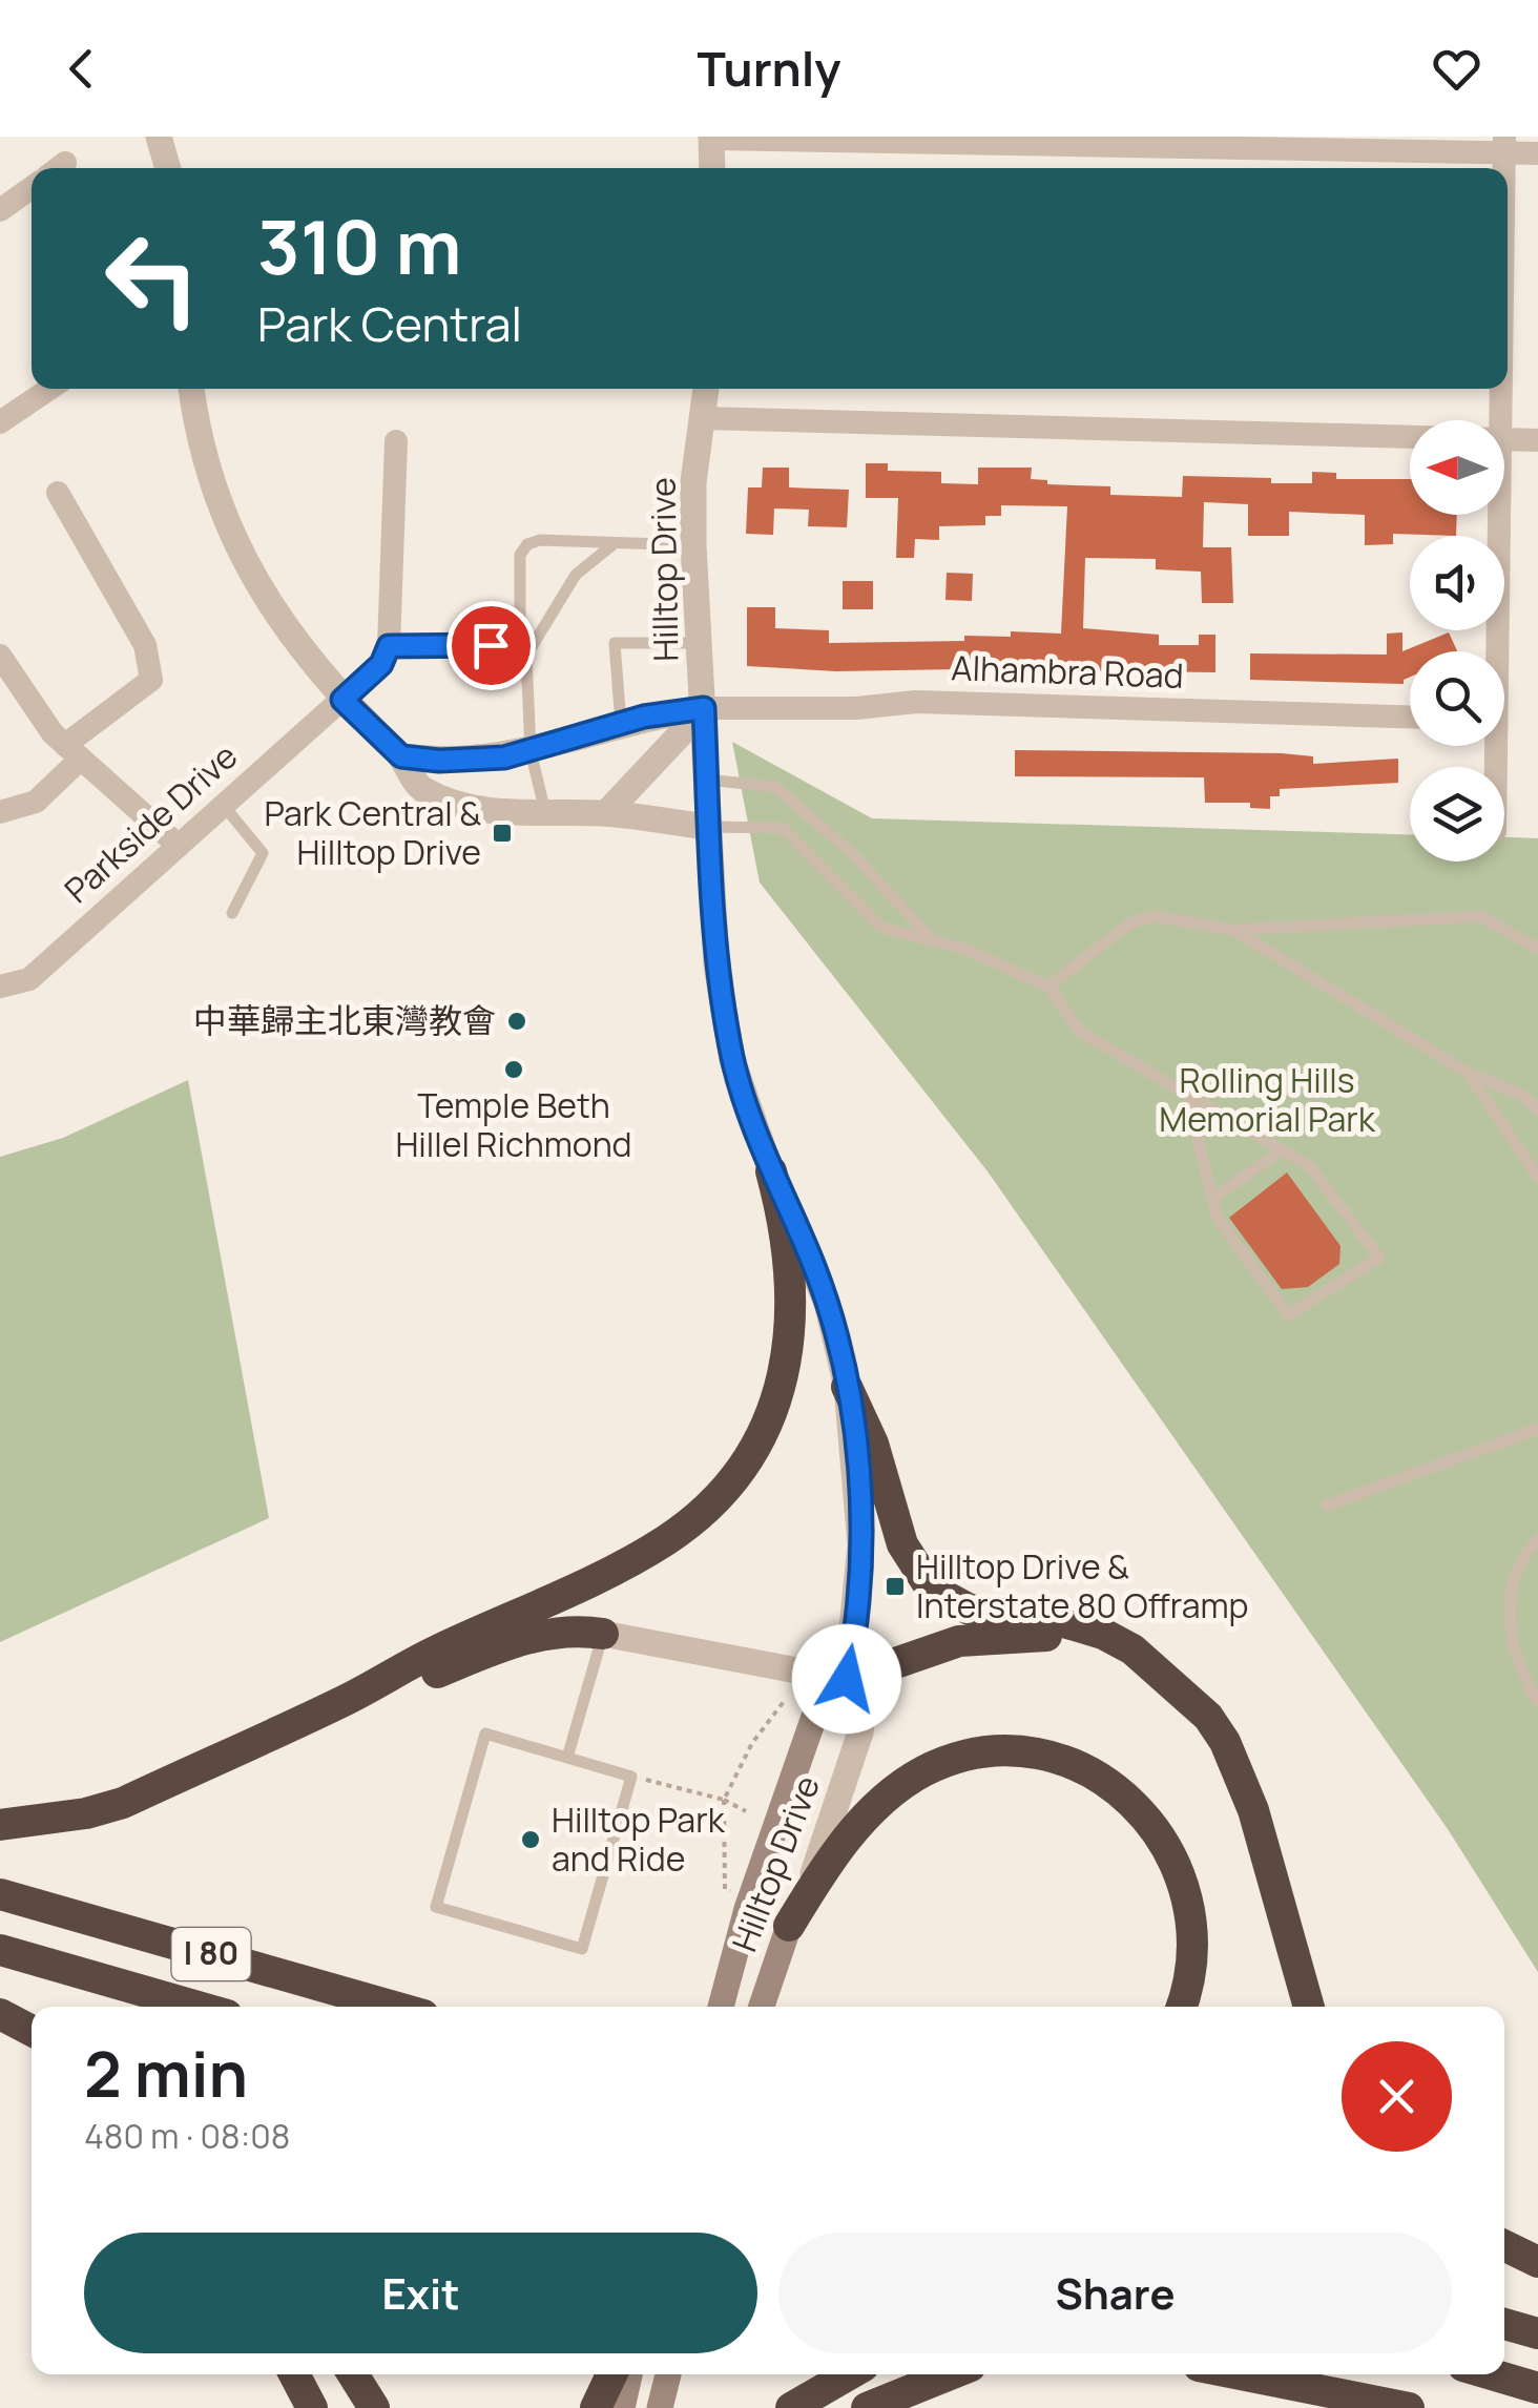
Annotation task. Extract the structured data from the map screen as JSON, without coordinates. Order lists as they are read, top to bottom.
{
  "streets": {
    "highway": ["I 80"],
    "main road": ["Hilltop Drive"],
    "street": ["Alhambra Road", "Parkside Drive"]
  },
  "crossings": [
    ["Hilltop Drive", "Alhambra Road"]
  ],
  "parks": ["Rolling Hills Memorial Park"],
  "places": {
    "transit": ["Park Central & Hilltop Drive", "Hilltop Drive & Interstate 80 Offramp"],
    "other": ["中華歸主北東灣教會", "Temple Beth Hillel Richmond", "Hilltop Park and Ride"]
  },
  "north": "left",
  "page": {
    "header": "Turnly",
    "turn": ["310 m", "Park Central"],
    "heading": ["2 min", "480 m · 08:08"],
    "buttons": ["Exit", "Share"]
  }
}
